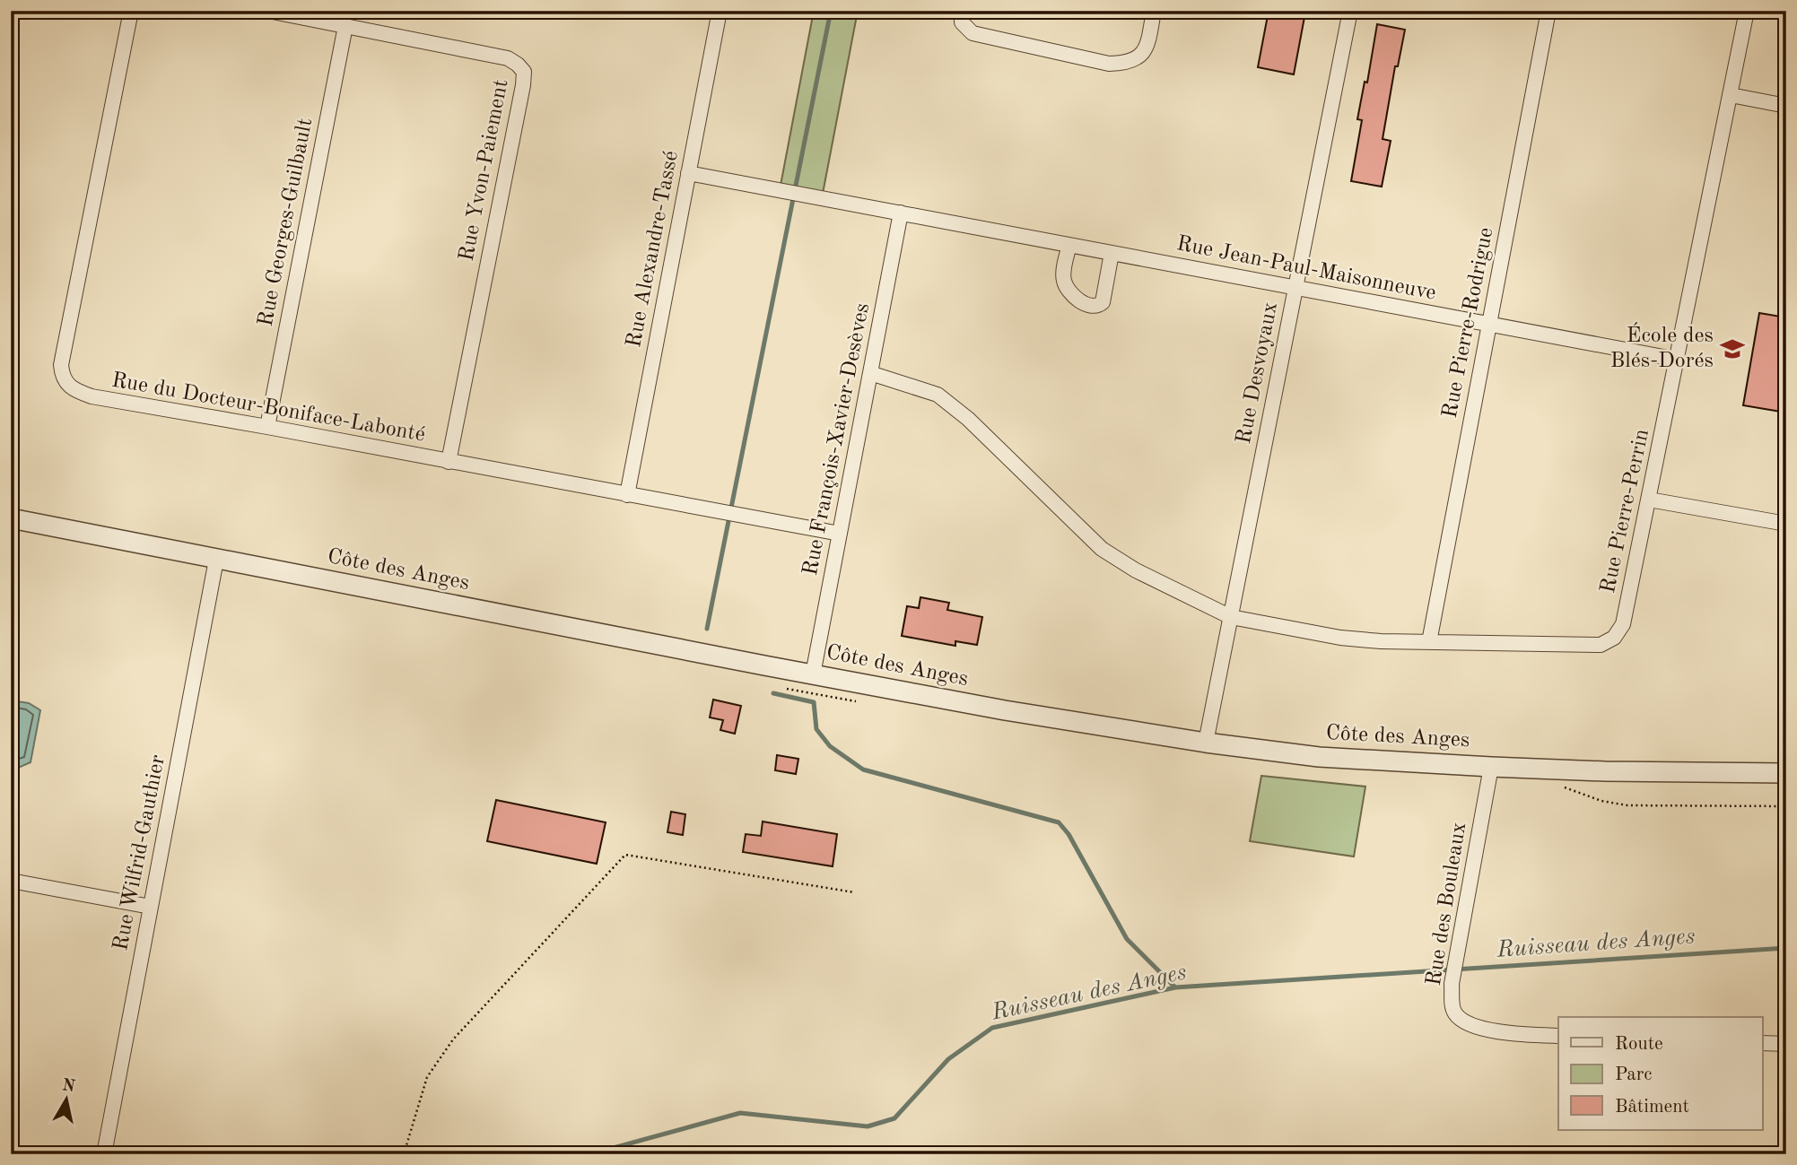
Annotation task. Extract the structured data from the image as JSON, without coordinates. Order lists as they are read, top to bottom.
{
  "streets": {
    "street": [
      "Rue Yvon-Paiement",
      "Rue Georges-Guilbault",
      "Rue Alexandre-Tassé",
      "Rue Jean-Paul-Maisonneuve",
      "Rue Pierre-Rodrigue",
      "Rue Desvoyaux",
      "Rue du Docteur-Boniface-Labonté",
      "Rue François-Xavier-Desèves",
      "Rue Pierre-Perrin",
      "Côte des Anges",
      "Rue Wilfrid-Gauthier",
      "Rue des Bouleaux"
    ]
  },
  "crossings": [
    ["Rue Yvon-Paiement", "Rue Georges-Guilbault"],
    ["Rue Yvon-Paiement", "Rue du Docteur-Boniface-Labonté"],
    ["Rue Georges-Guilbault", "Rue du Docteur-Boniface-Labonté"],
    ["Rue Alexandre-Tassé", "Rue Jean-Paul-Maisonneuve"],
    ["Rue Alexandre-Tassé", "Rue du Docteur-Boniface-Labonté"],
    ["Rue Jean-Paul-Maisonneuve", "Rue Pierre-Rodrigue"],
    ["Rue Jean-Paul-Maisonneuve", "Rue Desvoyaux"],
    ["Rue Jean-Paul-Maisonneuve", "Rue François-Xavier-Desèves"],
    ["Rue Jean-Paul-Maisonneuve", "Rue Pierre-Perrin"],
    ["Rue Pierre-Rodrigue", "Rue Pierre-Perrin"],
    ["Rue Desvoyaux", "Rue Pierre-Perrin"],
    ["Rue Desvoyaux", "Côte des Anges"],
    ["Rue du Docteur-Boniface-Labonté", "Rue François-Xavier-Desèves"],
    ["Rue François-Xavier-Desèves", "Rue Pierre-Perrin"],
    ["Rue François-Xavier-Desèves", "Côte des Anges"],
    ["Côte des Anges", "Rue Wilfrid-Gauthier"],
    ["Côte des Anges", "Rue des Bouleaux"]
  ],
  "water": ["Ruisseau des Anges"],
  "places": {
    "school or university": ["École des Blés-Dorés"]
  },
  "legend": ["Route", "Parc", "Bâtiment"],
  "north": "top"
}
